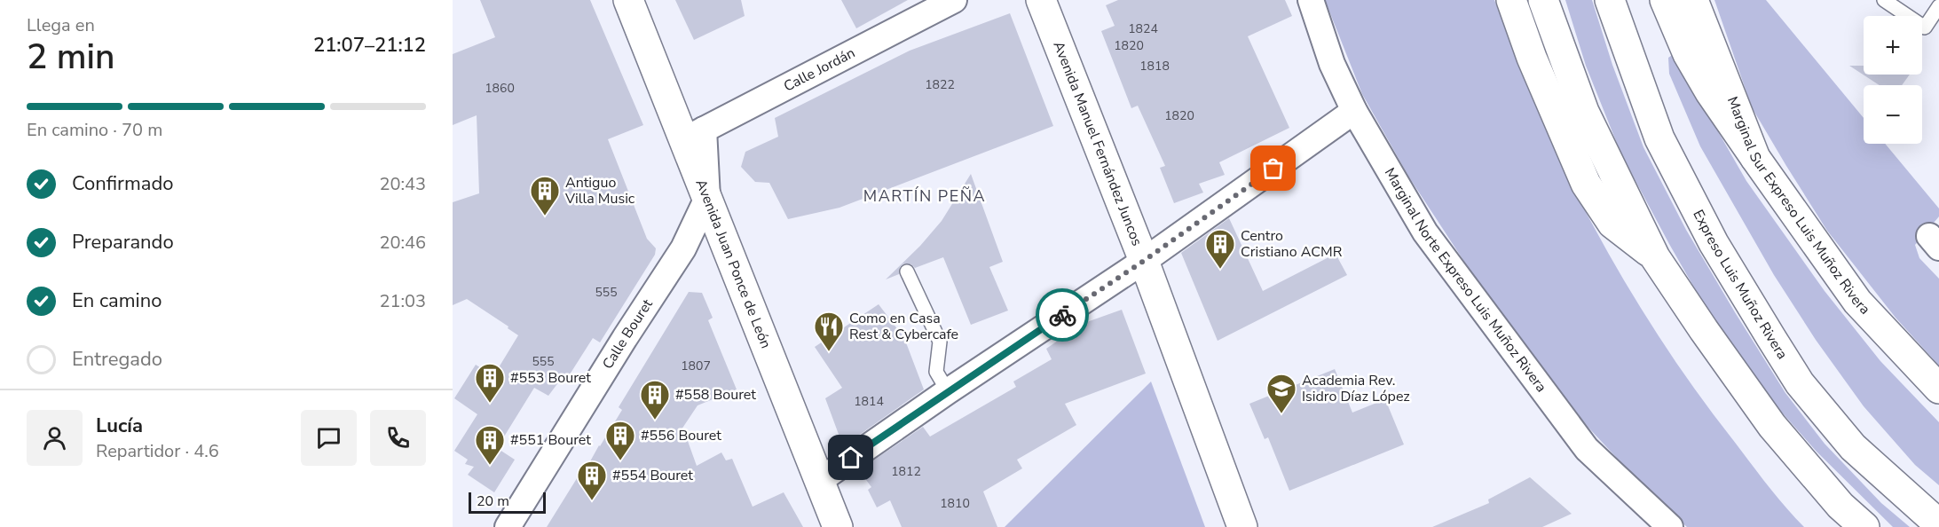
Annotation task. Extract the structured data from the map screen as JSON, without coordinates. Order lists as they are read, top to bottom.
{
  "streets": {
    "main road": [
      "Avenida Manuel Fernández Juncos",
      "Marginal Sur Expreso Luis Muñoz Rivera",
      "Avenida Juan Ponce de León",
      "Expreso Luis Muñoz Rivera"
    ],
    "street": ["Calle Jordán", "Marginal Norte Expreso Luis Muñoz Rivera", "Calle Bouret"]
  },
  "crossings": [
    ["Calle Jordán", "Avenida Juan Ponce de León"],
    ["Avenida Juan Ponce de León", "Calle Bouret"]
  ],
  "districts": ["MARTÍN PEÑA"],
  "places": {
    "building": [
      "Antiguo Villa Music",
      "Centro Cristiano ACMR",
      "#553 Bouret",
      "#558 Bouret",
      "#556 Bouret",
      "#551 Bouret",
      "#554 Bouret"
    ],
    "restaurant": ["Como en Casa Rest & Cybercafe"],
    "school or university": ["Academia Rev. Isidro Díaz López"]
  },
  "house_numbers": [
    "1824",
    "1820",
    "1818",
    "1822",
    "1860",
    "1820",
    "555",
    "555",
    "1807",
    "1814",
    "1812",
    "1810"
  ],
  "scale_bar": "20 m",
  "page": {
    "heading": ["2 min", "Llega en", "21:07–21:12"],
    "panel": ["Lucía", "Repartidor · 4.6"],
    "map_buttons": ["+", "−"],
    "bar": "En camino · 70 m",
    "list": [
      ["Confirmado", "20:43"],
      ["Preparando", "20:46"],
      ["En camino", "21:03"],
      "Entregado"
    ],
    "scale": "20 m"
  }
}
